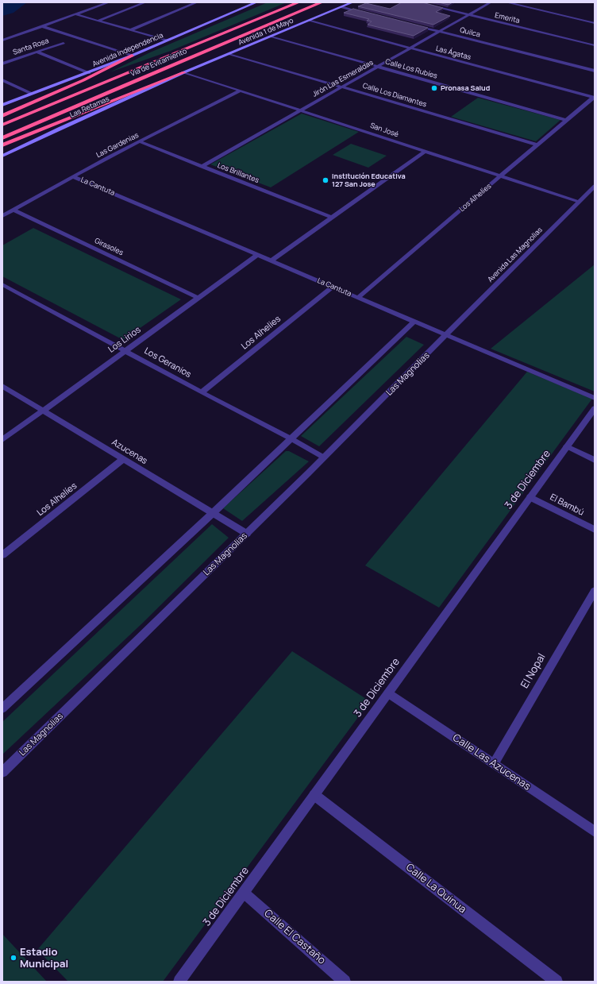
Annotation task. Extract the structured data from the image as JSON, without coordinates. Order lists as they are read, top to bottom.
{
  "streets": {
    "highway": ["Vía de Evitamiento"],
    "main road": ["Avenida 1 de Mayo", "Avenida Independencia", "Las Retamas"],
    "street": [
      "Emerita",
      "Quilca",
      "Santa Rosa",
      "Las Ágatas",
      "Calle Los Rubíes",
      "Jirón Las Esmeraldas",
      "Calle Los Diamantes",
      "San José",
      "Las Gardenias",
      "Los Brillantes",
      "La Cantuta",
      "Los Alhelíes",
      "Girasoles",
      "Avenida Las Magnolias",
      "Los Alhelies",
      "Los Lirios",
      "Los Geranios",
      "Las Magnolias",
      "Azucenas",
      "3 de Diciembre",
      "El Bambú",
      "El Nopal",
      "Calle Las Azucenas",
      "Calle La Quinua",
      "Calle El Castaño"
    ]
  },
  "crossings": [
    ["Emerita", "Jirón Las Esmeraldas"],
    ["Avenida 1 de Mayo", "Las Ágatas"],
    ["Avenida 1 de Mayo", "Calle Los Rubíes"],
    ["Avenida 1 de Mayo", "Calle Los Diamantes"],
    ["Avenida 1 de Mayo", "Las Retamas"],
    ["Avenida 1 de Mayo", "San José"],
    ["Quilca", "Jirón Las Esmeraldas"],
    ["Las Ágatas", "Jirón Las Esmeraldas"],
    ["Las Ágatas", "Los Alhelíes"],
    ["Calle Los Rubíes", "Jirón Las Esmeraldas"],
    ["Calle Los Rubíes", "Los Alhelíes"],
    ["Jirón Las Esmeraldas", "Calle Los Diamantes"],
    ["Jirón Las Esmeraldas", "San José"],
    ["Jirón Las Esmeraldas", "Los Brillantes"],
    ["Calle Los Diamantes", "Los Alhelíes"],
    ["Las Retamas", "San José"],
    ["San José", "Las Gardenias"],
    ["San José", "Los Alhelíes"],
    ["San José", "Avenida Las Magnolias"],
    ["Las Gardenias", "Los Brillantes"],
    ["Las Gardenias", "La Cantuta"],
    ["Las Gardenias", "Girasoles"],
    ["La Cantuta", "Los Alhelíes"],
    ["La Cantuta", "Avenida Las Magnolias"],
    ["La Cantuta", "Los Alhelies"],
    ["La Cantuta", "Los Lirios"],
    ["La Cantuta", "Las Magnolias"],
    ["Los Alhelíes", "Azucenas"],
    ["Girasoles", "Los Lirios"],
    ["Avenida Las Magnolias", "Las Magnolias"],
    ["Los Alhelies", "Los Geranios"],
    ["Los Lirios", "Los Geranios"],
    ["Los Lirios", "Azucenas"],
    ["Los Geranios", "Las Magnolias"],
    ["Las Magnolias", "Azucenas"],
    ["3 de Diciembre", "El Bambú"],
    ["3 de Diciembre", "Calle Las Azucenas"],
    ["3 de Diciembre", "Calle La Quinua"],
    ["3 de Diciembre", "Calle El Castaño"],
    ["El Nopal", "Calle Las Azucenas"]
  ],
  "places": ["Pronasa Salud", "Institución Educativa 127 San Jose", "Estadio Municipal"]
}
